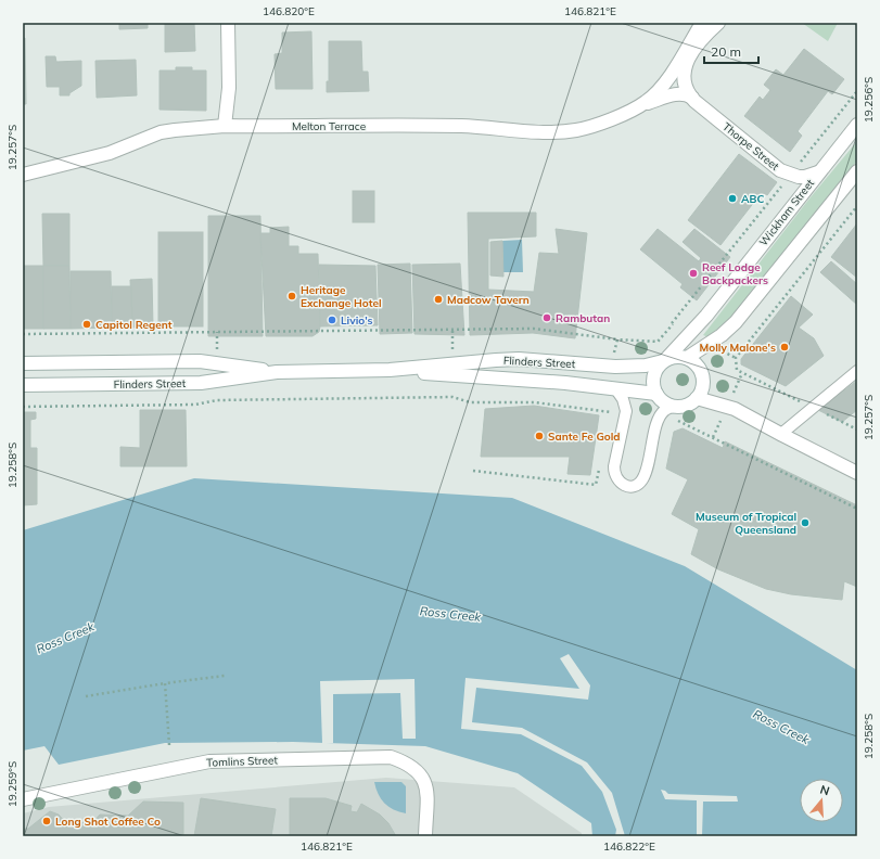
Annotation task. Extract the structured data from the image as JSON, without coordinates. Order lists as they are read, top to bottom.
{
  "streets": {
    "street": [
      "Melton Terrace",
      "Thorpe Street",
      "Wickham Street",
      "Flinders Street",
      "Tomlins Street"
    ]
  },
  "crossings": [
    ["Melton Terrace", "Thorpe Street"],
    ["Thorpe Street", "Wickham Street"],
    ["Wickham Street", "Flinders Street"]
  ],
  "water": ["Ross Creek"],
  "places": [
    "ABC",
    "Reef Lodge Backpackers",
    "Heritage Exchange Hotel",
    "Madcow Tavern",
    "Rambutan",
    "Livio's",
    "Capitol Regent",
    "Molly Malone's",
    "Sante Fe Gold",
    "Museum of Tropical Queensland",
    "Long Shot Coffee Co"
  ],
  "scale_bar": "20 m",
  "north": "top",
  "coordinates": [
    "146.820°E",
    "146.821°E",
    "19.256°S",
    "19.257°S",
    "19.258°S",
    "19.259°S",
    "146.822°E"
  ]
}
